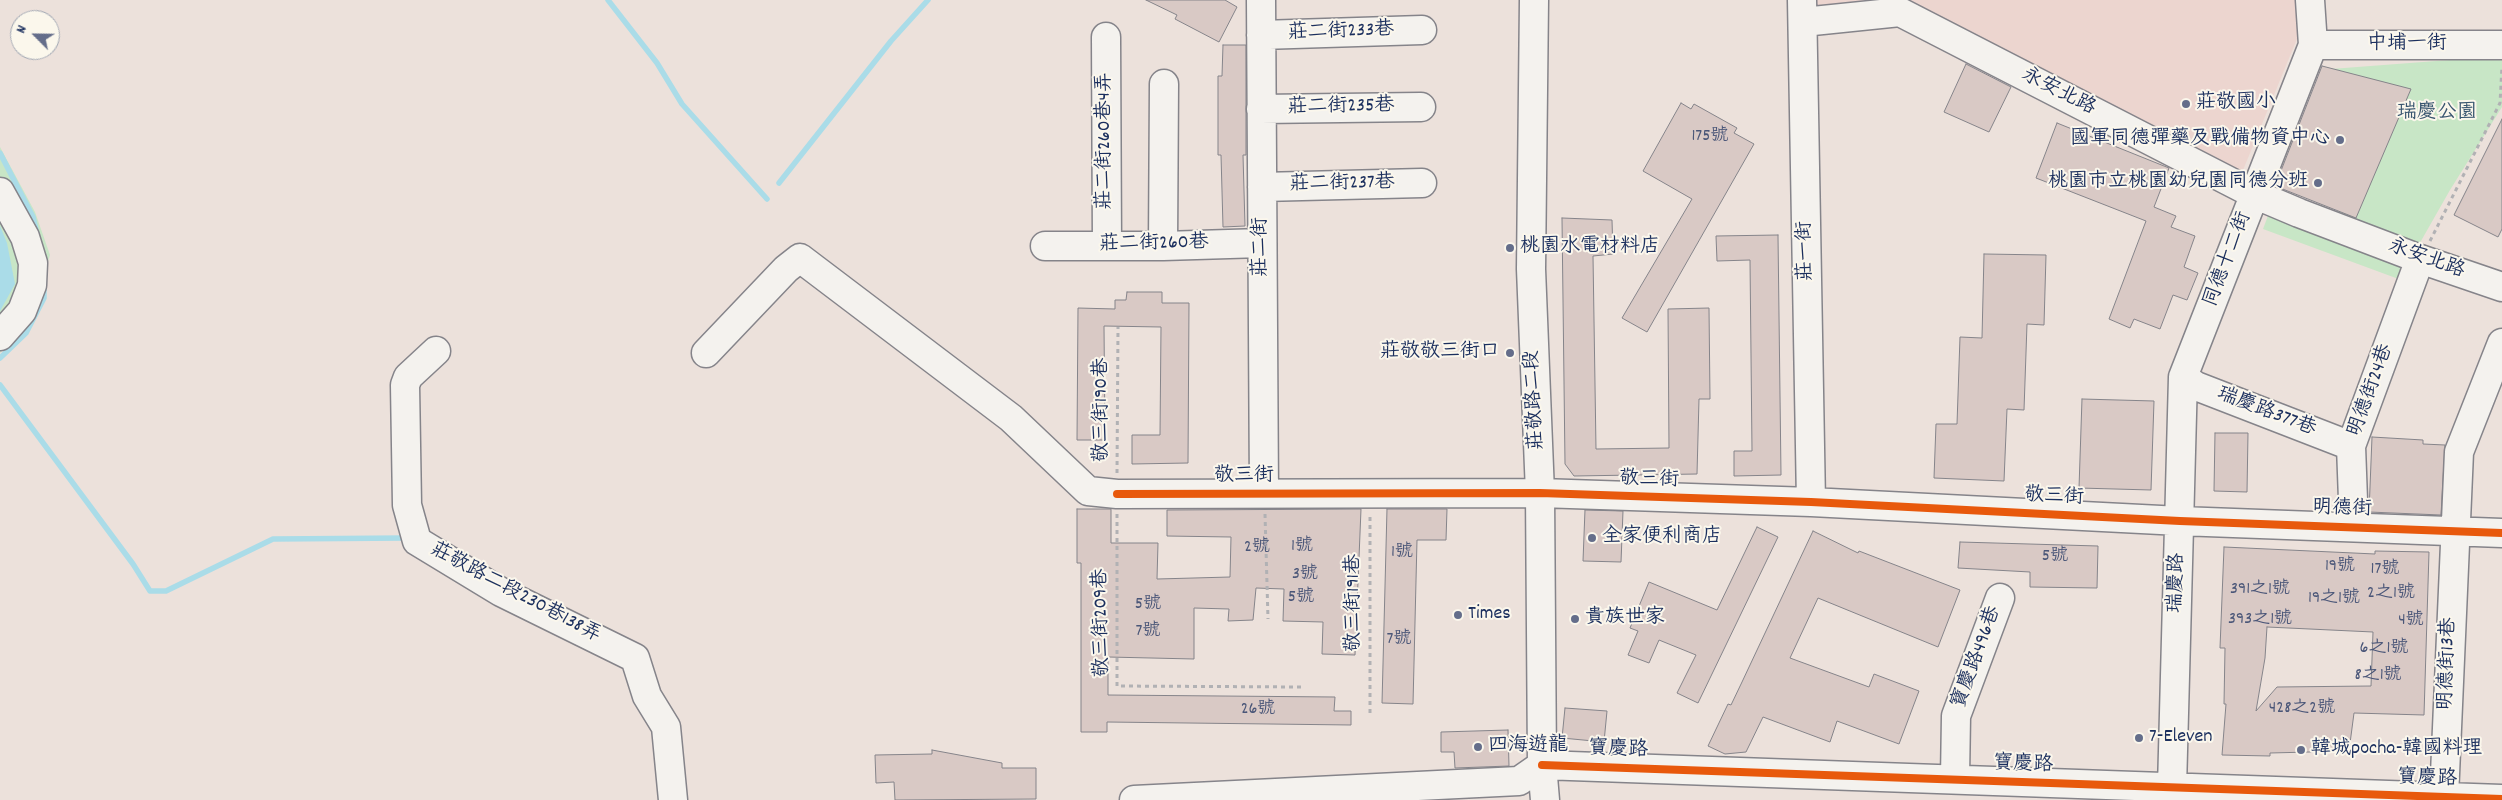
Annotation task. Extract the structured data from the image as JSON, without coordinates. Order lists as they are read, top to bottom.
{
  "streets": {
    "street": [
      "莊二街233巷",
      "中埔一街",
      "永安北路",
      "莊二街235巷",
      "莊二街260巷4弄",
      "莊二街237巷",
      "莊二街260巷",
      "莊二街",
      "莊一街",
      "同德十二街",
      "明德街24巷",
      "莊敬路二段",
      "瑞慶路377巷",
      "敬三街",
      "明德街",
      "瑞慶路",
      "莊敬路二段230巷138弄",
      "寶慶路496巷",
      "明德街13巷",
      "寶慶路"
    ],
    "path": ["敬三街190巷", "敬三街191巷", "敬三街209巷"]
  },
  "crossings": [
    ["莊二街233巷", "莊二街"],
    ["中埔一街", "同德十二街"],
    ["永安北路", "莊一街"],
    ["永安北路", "同德十二街"],
    ["永安北路", "明德街24巷"],
    ["莊二街235巷", "莊二街"],
    ["莊二街260巷4弄", "莊二街260巷"],
    ["莊二街237巷", "莊二街"],
    ["莊二街260巷", "莊二街"],
    ["莊二街", "敬三街"],
    ["莊一街", "敬三街"],
    ["同德十二街", "瑞慶路377巷"],
    ["同德十二街", "瑞慶路"],
    ["明德街24巷", "瑞慶路377巷"],
    ["明德街24巷", "明德街"],
    ["莊敬路二段", "敬三街"],
    ["莊敬路二段", "寶慶路"],
    ["敬三街190巷", "敬三街"],
    ["敬三街190巷", "敬三街209巷"],
    ["瑞慶路377巷", "瑞慶路"],
    ["敬三街", "明德街"],
    ["敬三街", "瑞慶路"],
    ["敬三街", "敬三街191巷"],
    ["敬三街", "敬三街209巷"],
    ["明德街", "瑞慶路"],
    ["明德街", "明德街13巷"],
    ["瑞慶路", "寶慶路"],
    ["寶慶路496巷", "寶慶路"],
    ["明德街13巷", "寶慶路"]
  ],
  "parks": ["瑞慶公園"],
  "places": [
    "莊敬國小",
    "國軍同德彈藥及戰備物資中心",
    "桃園市立桃園幼兒園同德分班",
    "桃園水電材料店",
    "莊敬敬三街口",
    "全家便利商店",
    "Times",
    "貴族世家",
    "7-Eleven",
    "四海遊龍",
    "韓城pocha-韓國料理"
  ],
  "house_numbers": [
    "175號",
    "1號",
    "2號",
    "1號",
    "5號",
    "19號",
    "17號",
    "3號",
    "391之1號",
    "2之1號",
    "5號",
    "19之1號",
    "5號",
    "393之1號",
    "4號",
    "7號",
    "7號",
    "6之1號",
    "8之1號",
    "428之2號",
    "26號"
  ],
  "north": "top left"
}
